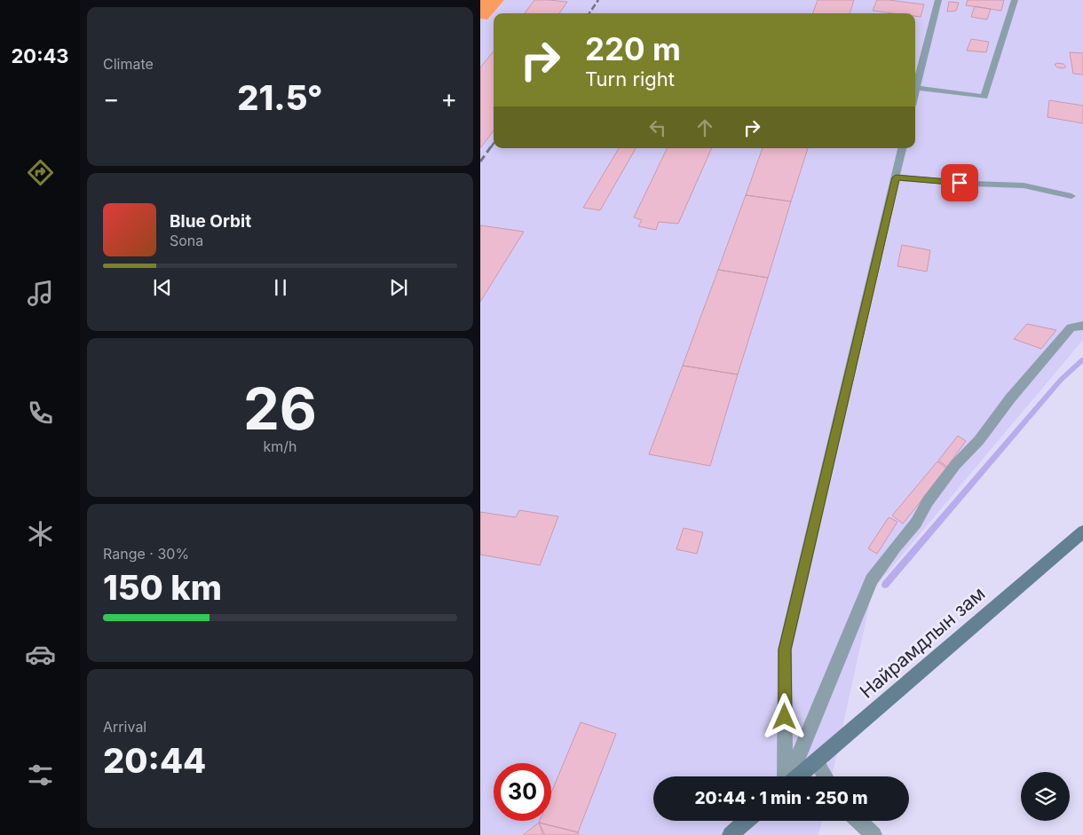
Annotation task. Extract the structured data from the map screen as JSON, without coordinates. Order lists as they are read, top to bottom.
{
  "streets": {
    "main road": ["Найрамдлын зам"]
  },
  "page": {
    "tabs": "20:43",
    "tile": [
      "Climate",
      ["26", "km/h"],
      ["Range · 30%", "150 km"],
      ["Arrival", "20:44"]
    ],
    "turn": ["220 m", "Turn right"],
    "heat": ["−", "21.5°", "+"],
    "song": ["Blue Orbit", "Sona"],
    "limit": "30",
    "trip": "20:44 · 1 min · 250 m"
  }
}
